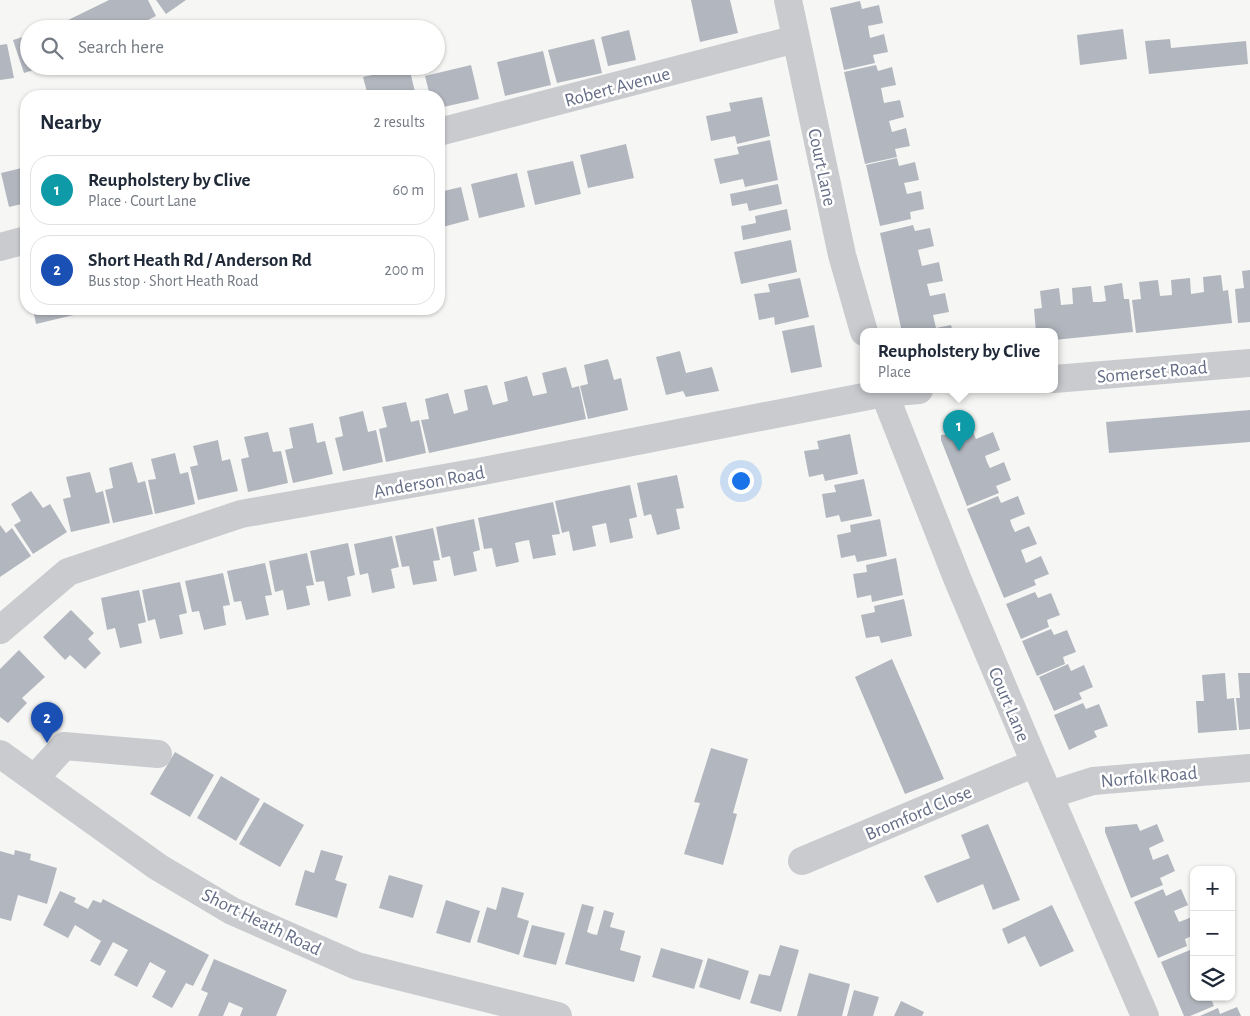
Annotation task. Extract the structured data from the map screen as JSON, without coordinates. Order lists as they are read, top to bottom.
{
  "streets": {
    "street": [
      "Robert Avenue",
      "Court Lane",
      "Somerset Road",
      "Anderson Road",
      "Norfolk Road",
      "Bromford Close",
      "Short Heath Road"
    ]
  },
  "crossings": [
    ["Robert Avenue", "Court Lane"],
    ["Court Lane", "Norfolk Road"],
    ["Court Lane", "Bromford Close"]
  ],
  "page": {
    "search": "Search here",
    "heading": ["Nearby", "2 results"],
    "list": [
      {
        "mark": "1",
        "name": "Reupholstery by Clive",
        "note": "Place · Court Lane",
        "value": "60 m"
      },
      {
        "mark": "2",
        "name": "Short Heath Rd / Anderson Rd",
        "note": "Bus stop · Short Heath Road",
        "value": "200 m"
      }
    ],
    "popup": ["Reupholstery by Clive", "Place"],
    "pins": ["1", "2"],
    "map_buttons": ["+", "−"]
  }
}
